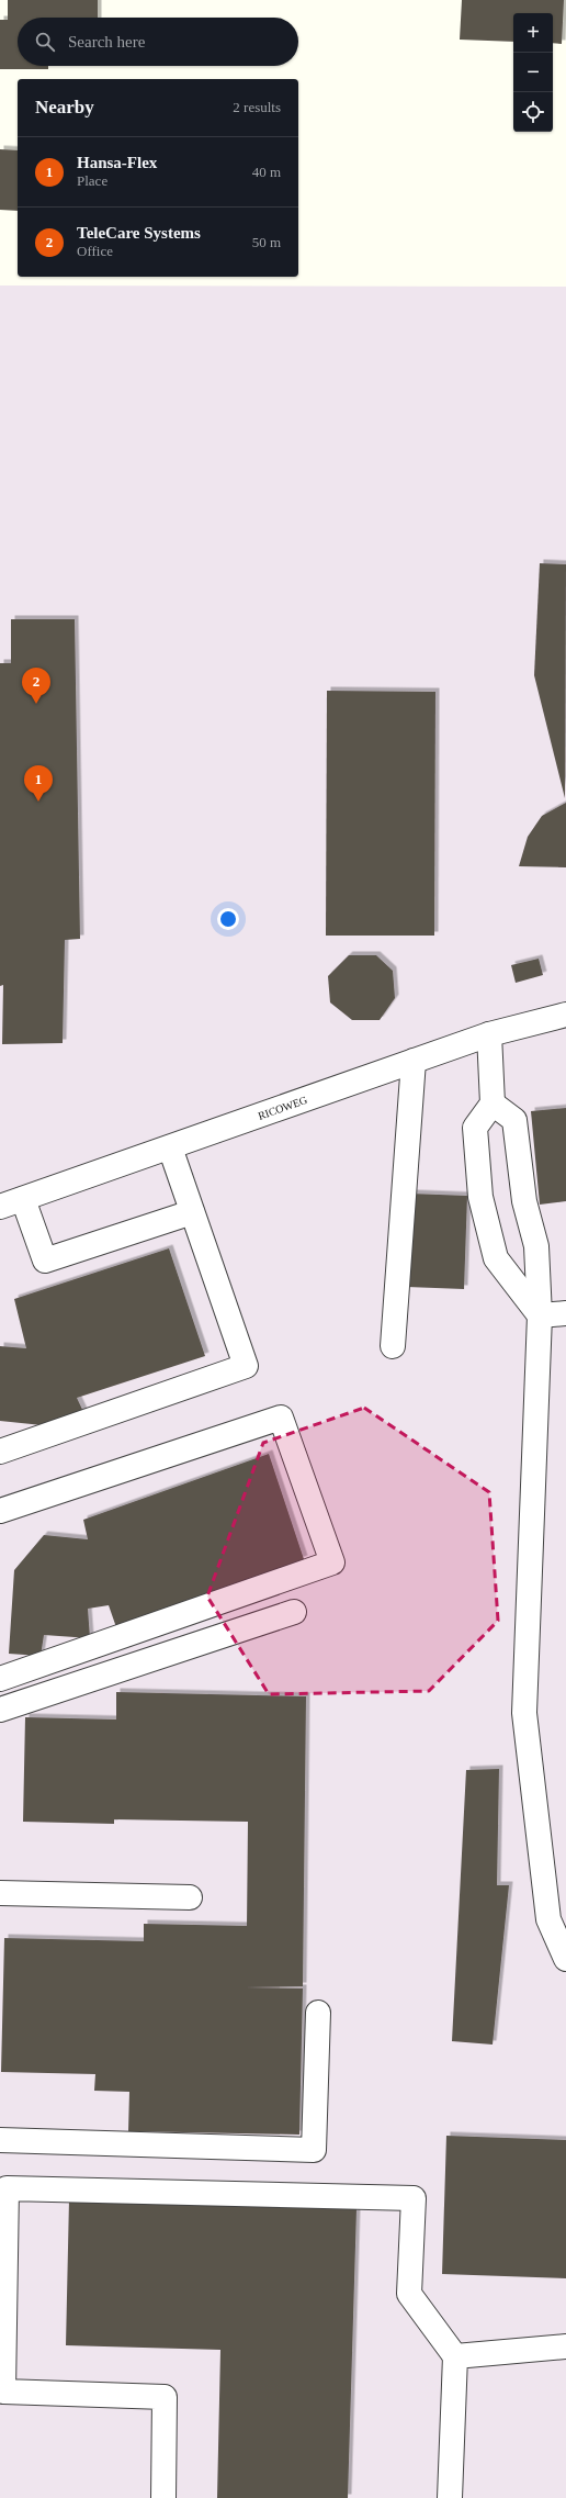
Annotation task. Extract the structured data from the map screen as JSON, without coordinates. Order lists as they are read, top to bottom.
{
  "streets": {
    "street": ["RICOWEG"]
  },
  "page": {
    "map_buttons": ["+", "−"],
    "search": "Search here",
    "heading": ["Nearby", "2 results"],
    "list": [
      {
        "mark": "1",
        "name": "Hansa-Flex",
        "note": "Place",
        "value": "40 m"
      },
      {
        "mark": "2",
        "name": "TeleCare Systems",
        "note": "Office",
        "value": "50 m"
      }
    ],
    "pins": ["2", "1"]
  }
}
